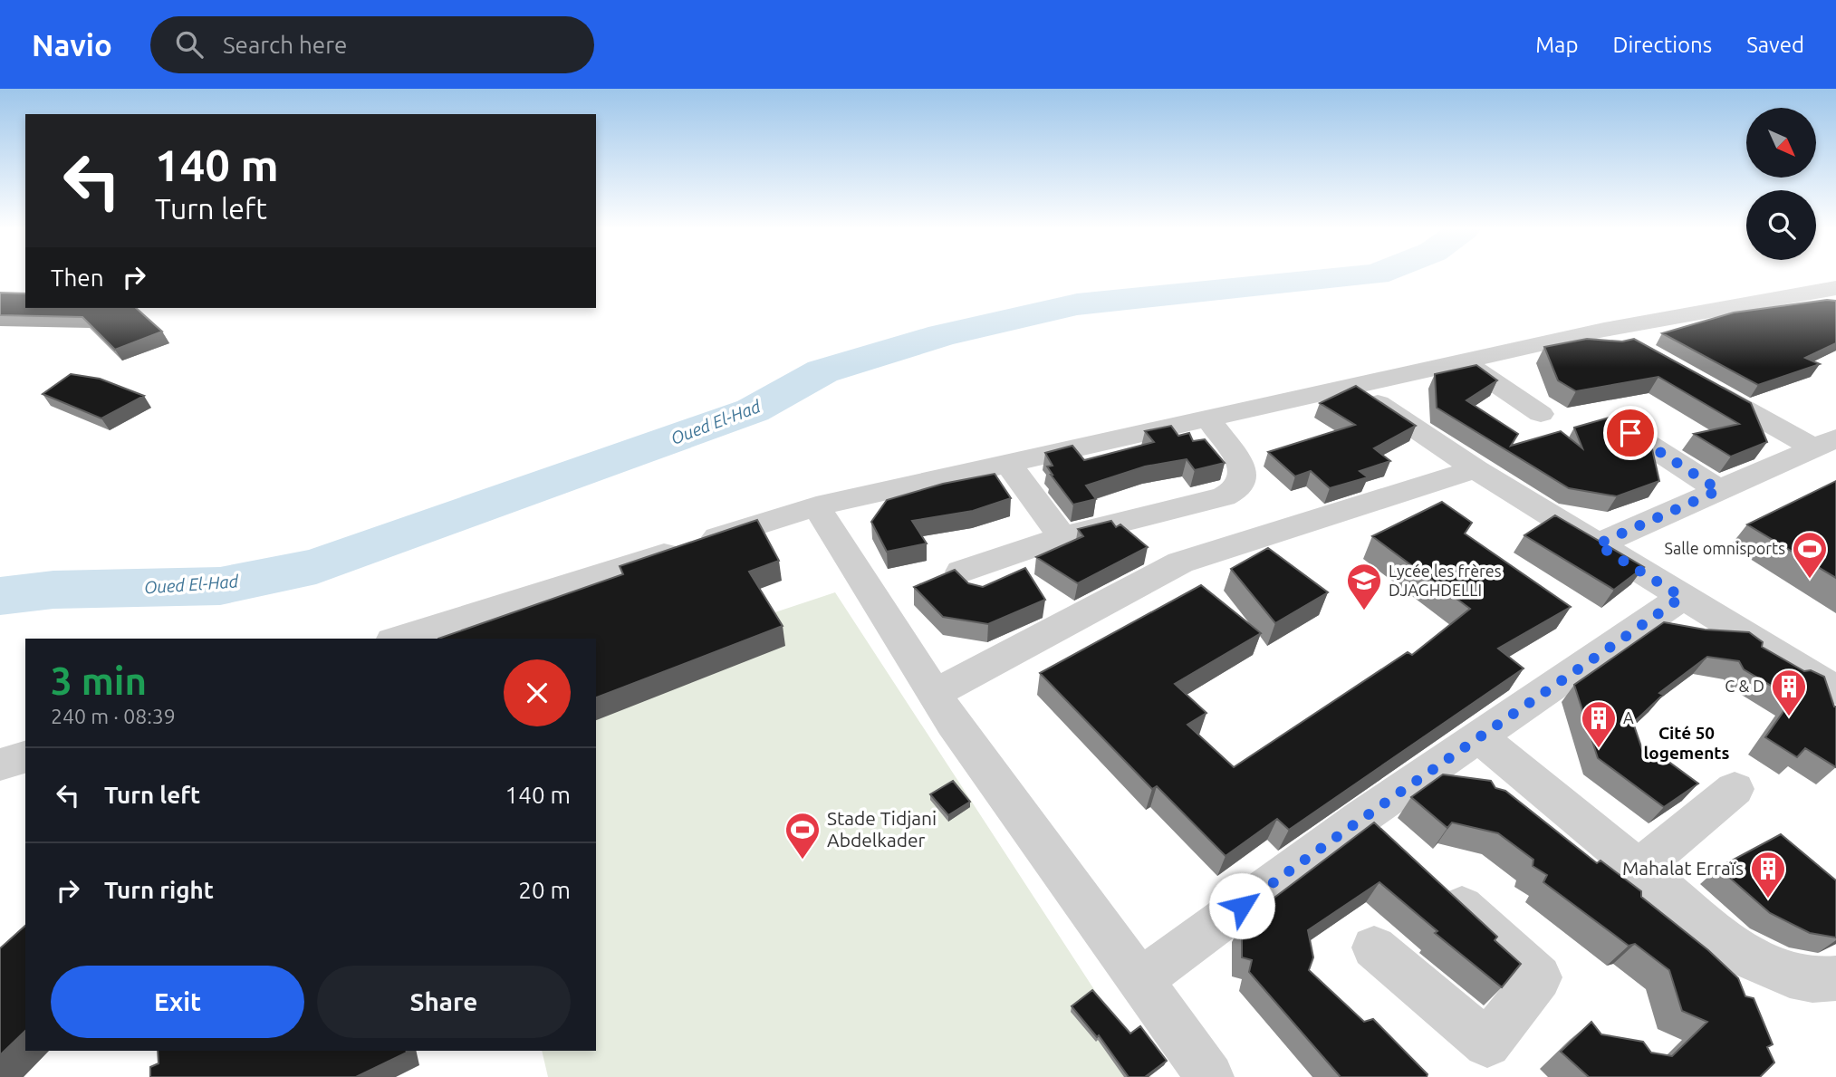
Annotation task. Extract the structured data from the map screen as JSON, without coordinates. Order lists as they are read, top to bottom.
{
  "districts": ["Cité 50 logements"],
  "water": ["Oued El-Had"],
  "places": {
    "sports": ["Salle omnisports", "Stade Tidjani Abdelkader"],
    "school or university": ["Lycée les frères DJAGHDELLI"],
    "building": ["C & D", "A", "Mahalat Erraïs"]
  },
  "north": "bottom right",
  "page": {
    "header": "Navio",
    "search": "Search here",
    "nav": ["Map", "Directions", "Saved"],
    "turn": ["140 m", "Turn left"],
    "then": "Then",
    "heading": ["3 min", "240 m · 08:39"],
    "list": [
      {
        "name": "Turn left",
        "value": "140 m"
      },
      {
        "name": "Turn right",
        "value": "20 m"
      }
    ],
    "buttons": ["Exit", "Share"]
  }
}
